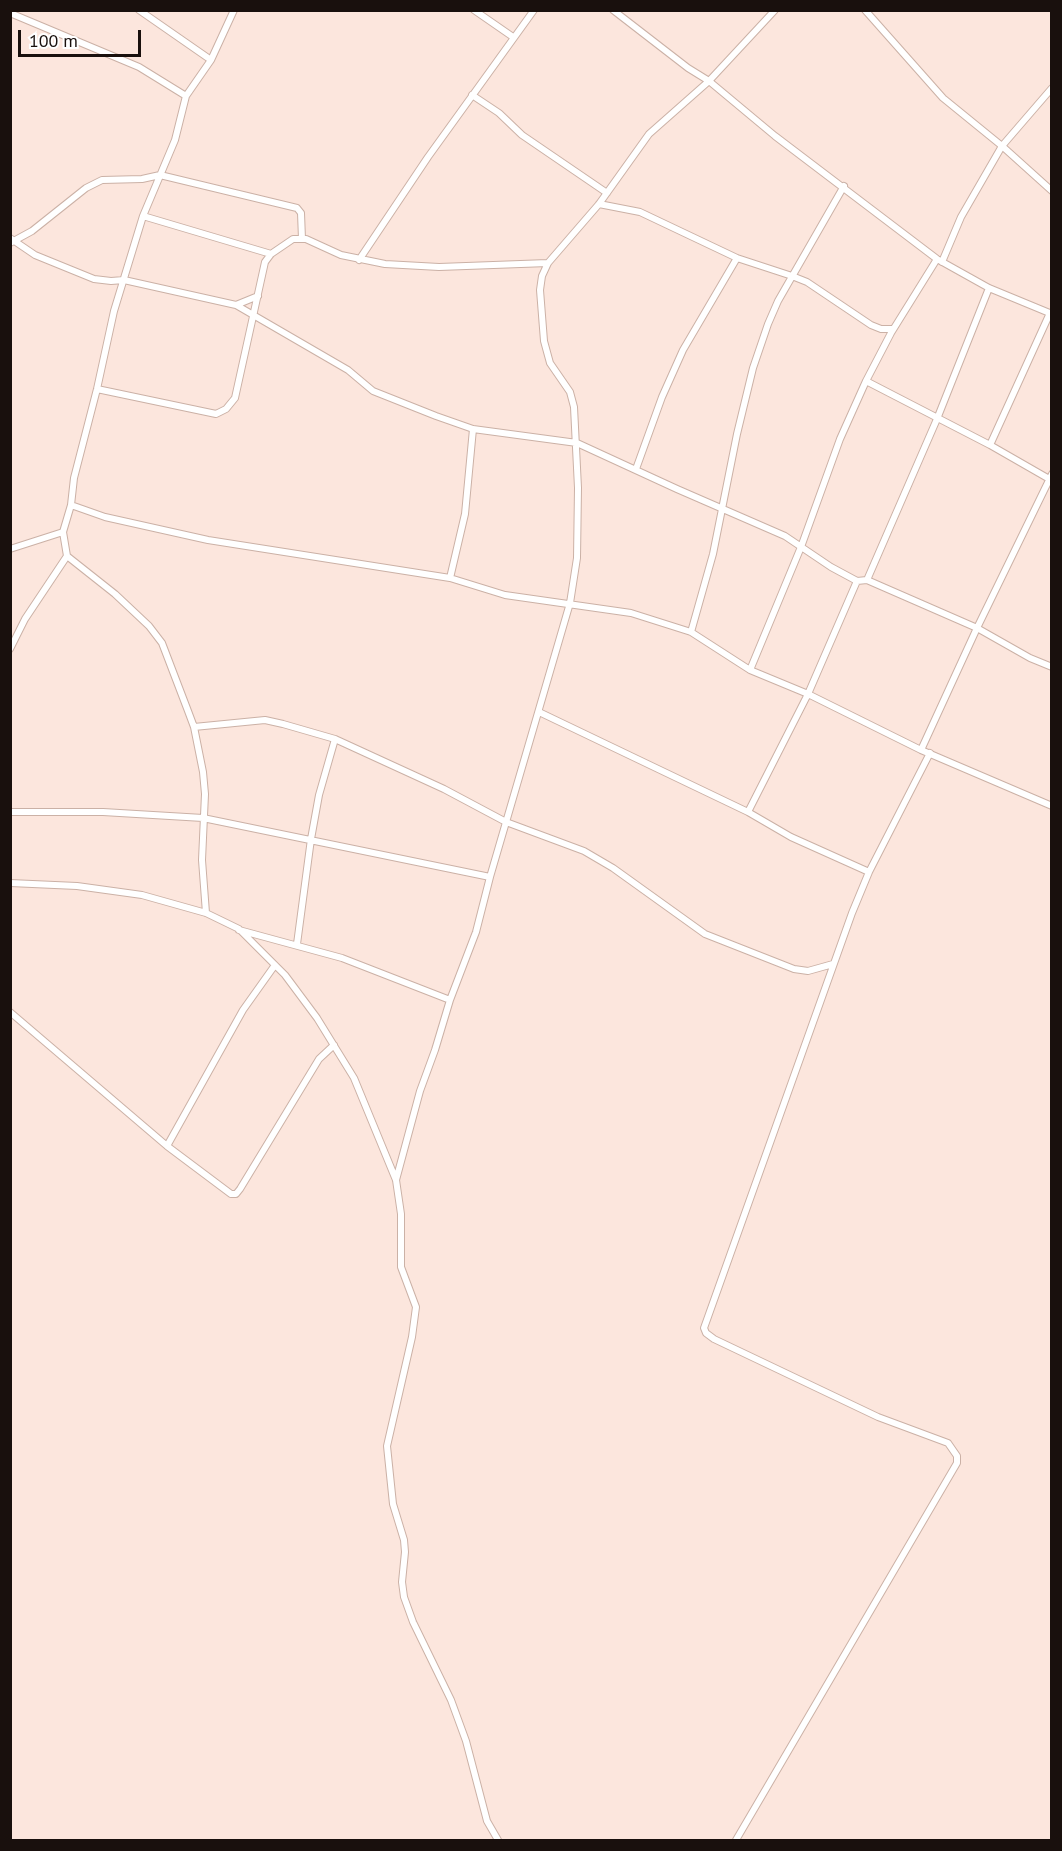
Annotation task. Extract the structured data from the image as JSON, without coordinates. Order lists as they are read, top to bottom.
{
  "scale_bar": "100 m"
}
